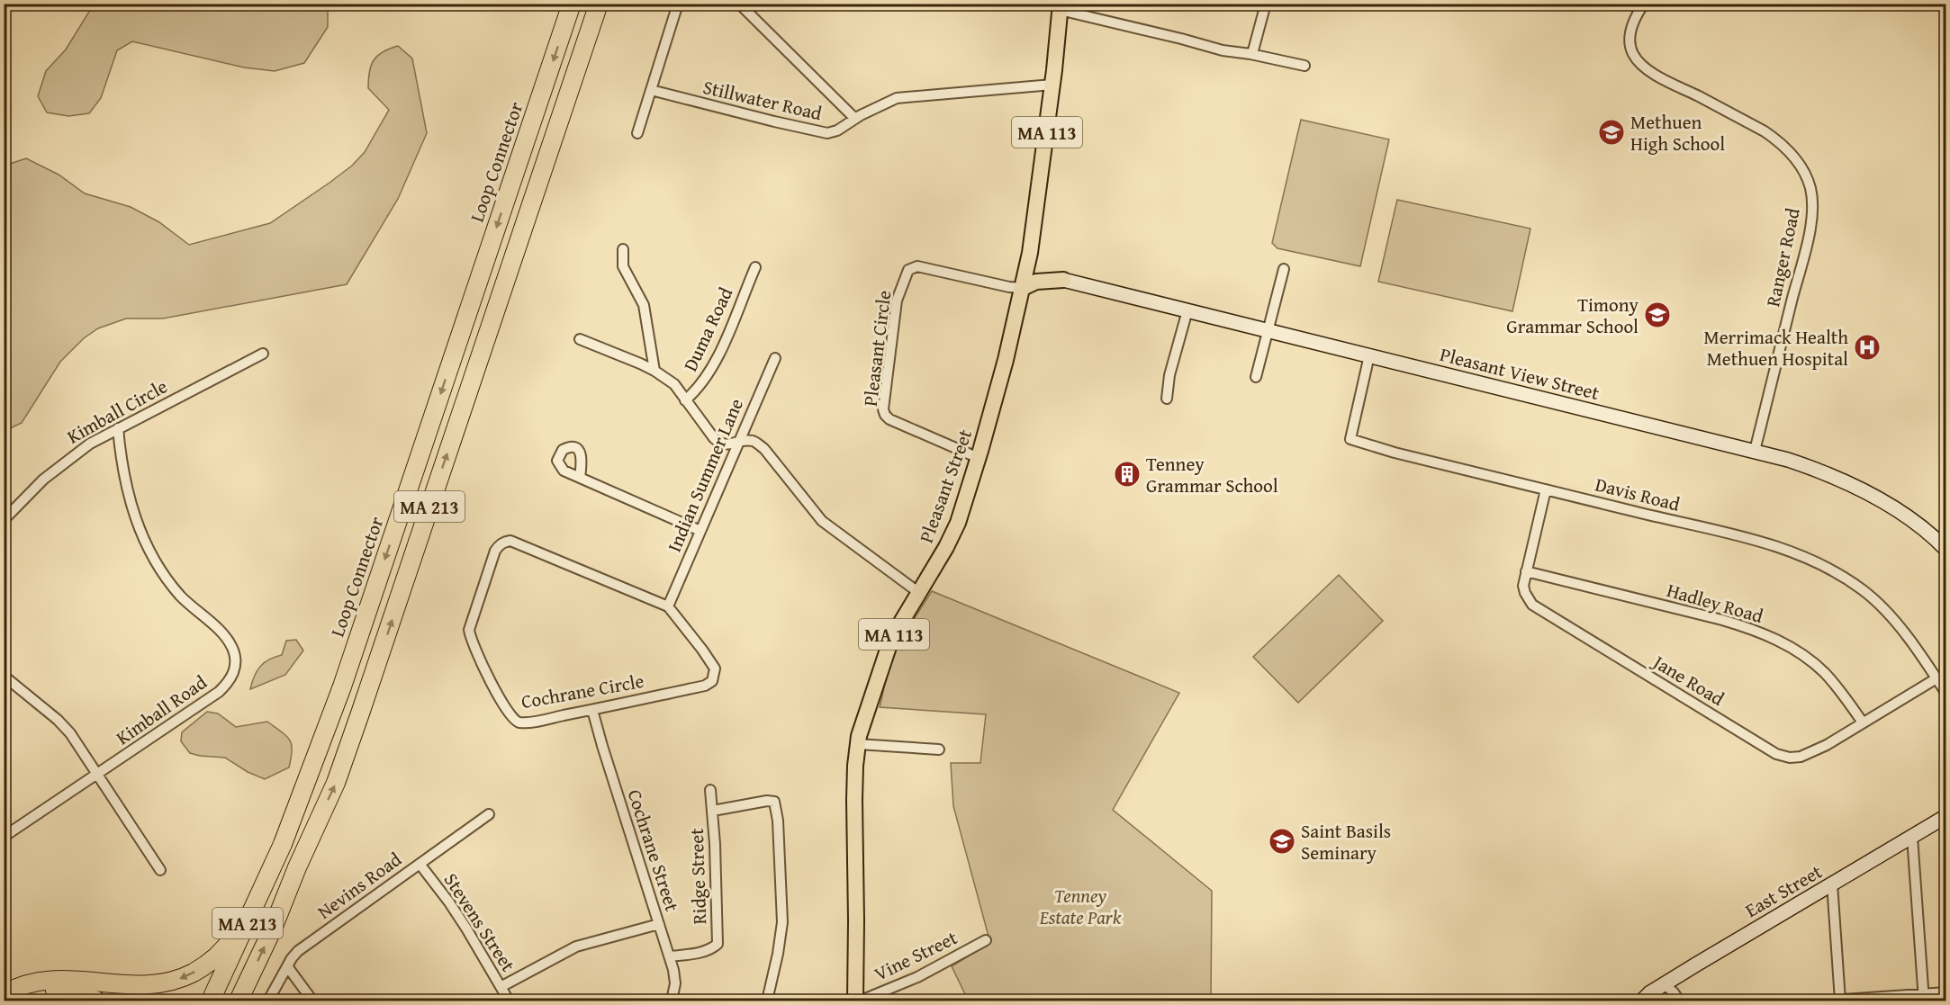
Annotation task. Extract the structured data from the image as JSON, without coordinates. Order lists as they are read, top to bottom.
{
  "streets": {
    "highway": ["Loop Connector", "MA 213"],
    "main road": ["MA 113", "Pleasant Street"],
    "street": [
      "Stillwater Road",
      "Ranger Road",
      "Duma Road",
      "Pleasant Circle",
      "Pleasant View Street",
      "Kimball Circle",
      "Indian Summer Lane",
      "Davis Road",
      "Hadley Road",
      "Jane Road",
      "Cochrane Circle",
      "Kimball Road",
      "Cochrane Street",
      "Ridge Street",
      "Nevins Road",
      "East Street",
      "Stevens Street",
      "Vine Street"
    ]
  },
  "crossings": [
    ["Stillwater Road", "Pleasant Street"],
    ["Ranger Road", "Pleasant View Street"],
    ["Pleasant Circle", "Pleasant Street"],
    ["Pleasant View Street", "Davis Road"],
    ["Kimball Circle", "Kimball Road"],
    ["Indian Summer Lane", "Cochrane Circle"],
    ["Davis Road", "Jane Road"],
    ["Hadley Road", "Jane Road"],
    ["Cochrane Circle", "Cochrane Street"],
    ["Cochrane Street", "Ridge Street"],
    ["Nevins Road", "Stevens Street"]
  ],
  "parks": ["Tenney Estate Park"],
  "places": {
    "school or university": ["Methuen High School", "Timony Grammar School", "Saint Basils Seminary"],
    "hospital": ["Merrimack Health Methuen Hospital"],
    "building": ["Tenney Grammar School"]
  }
}
